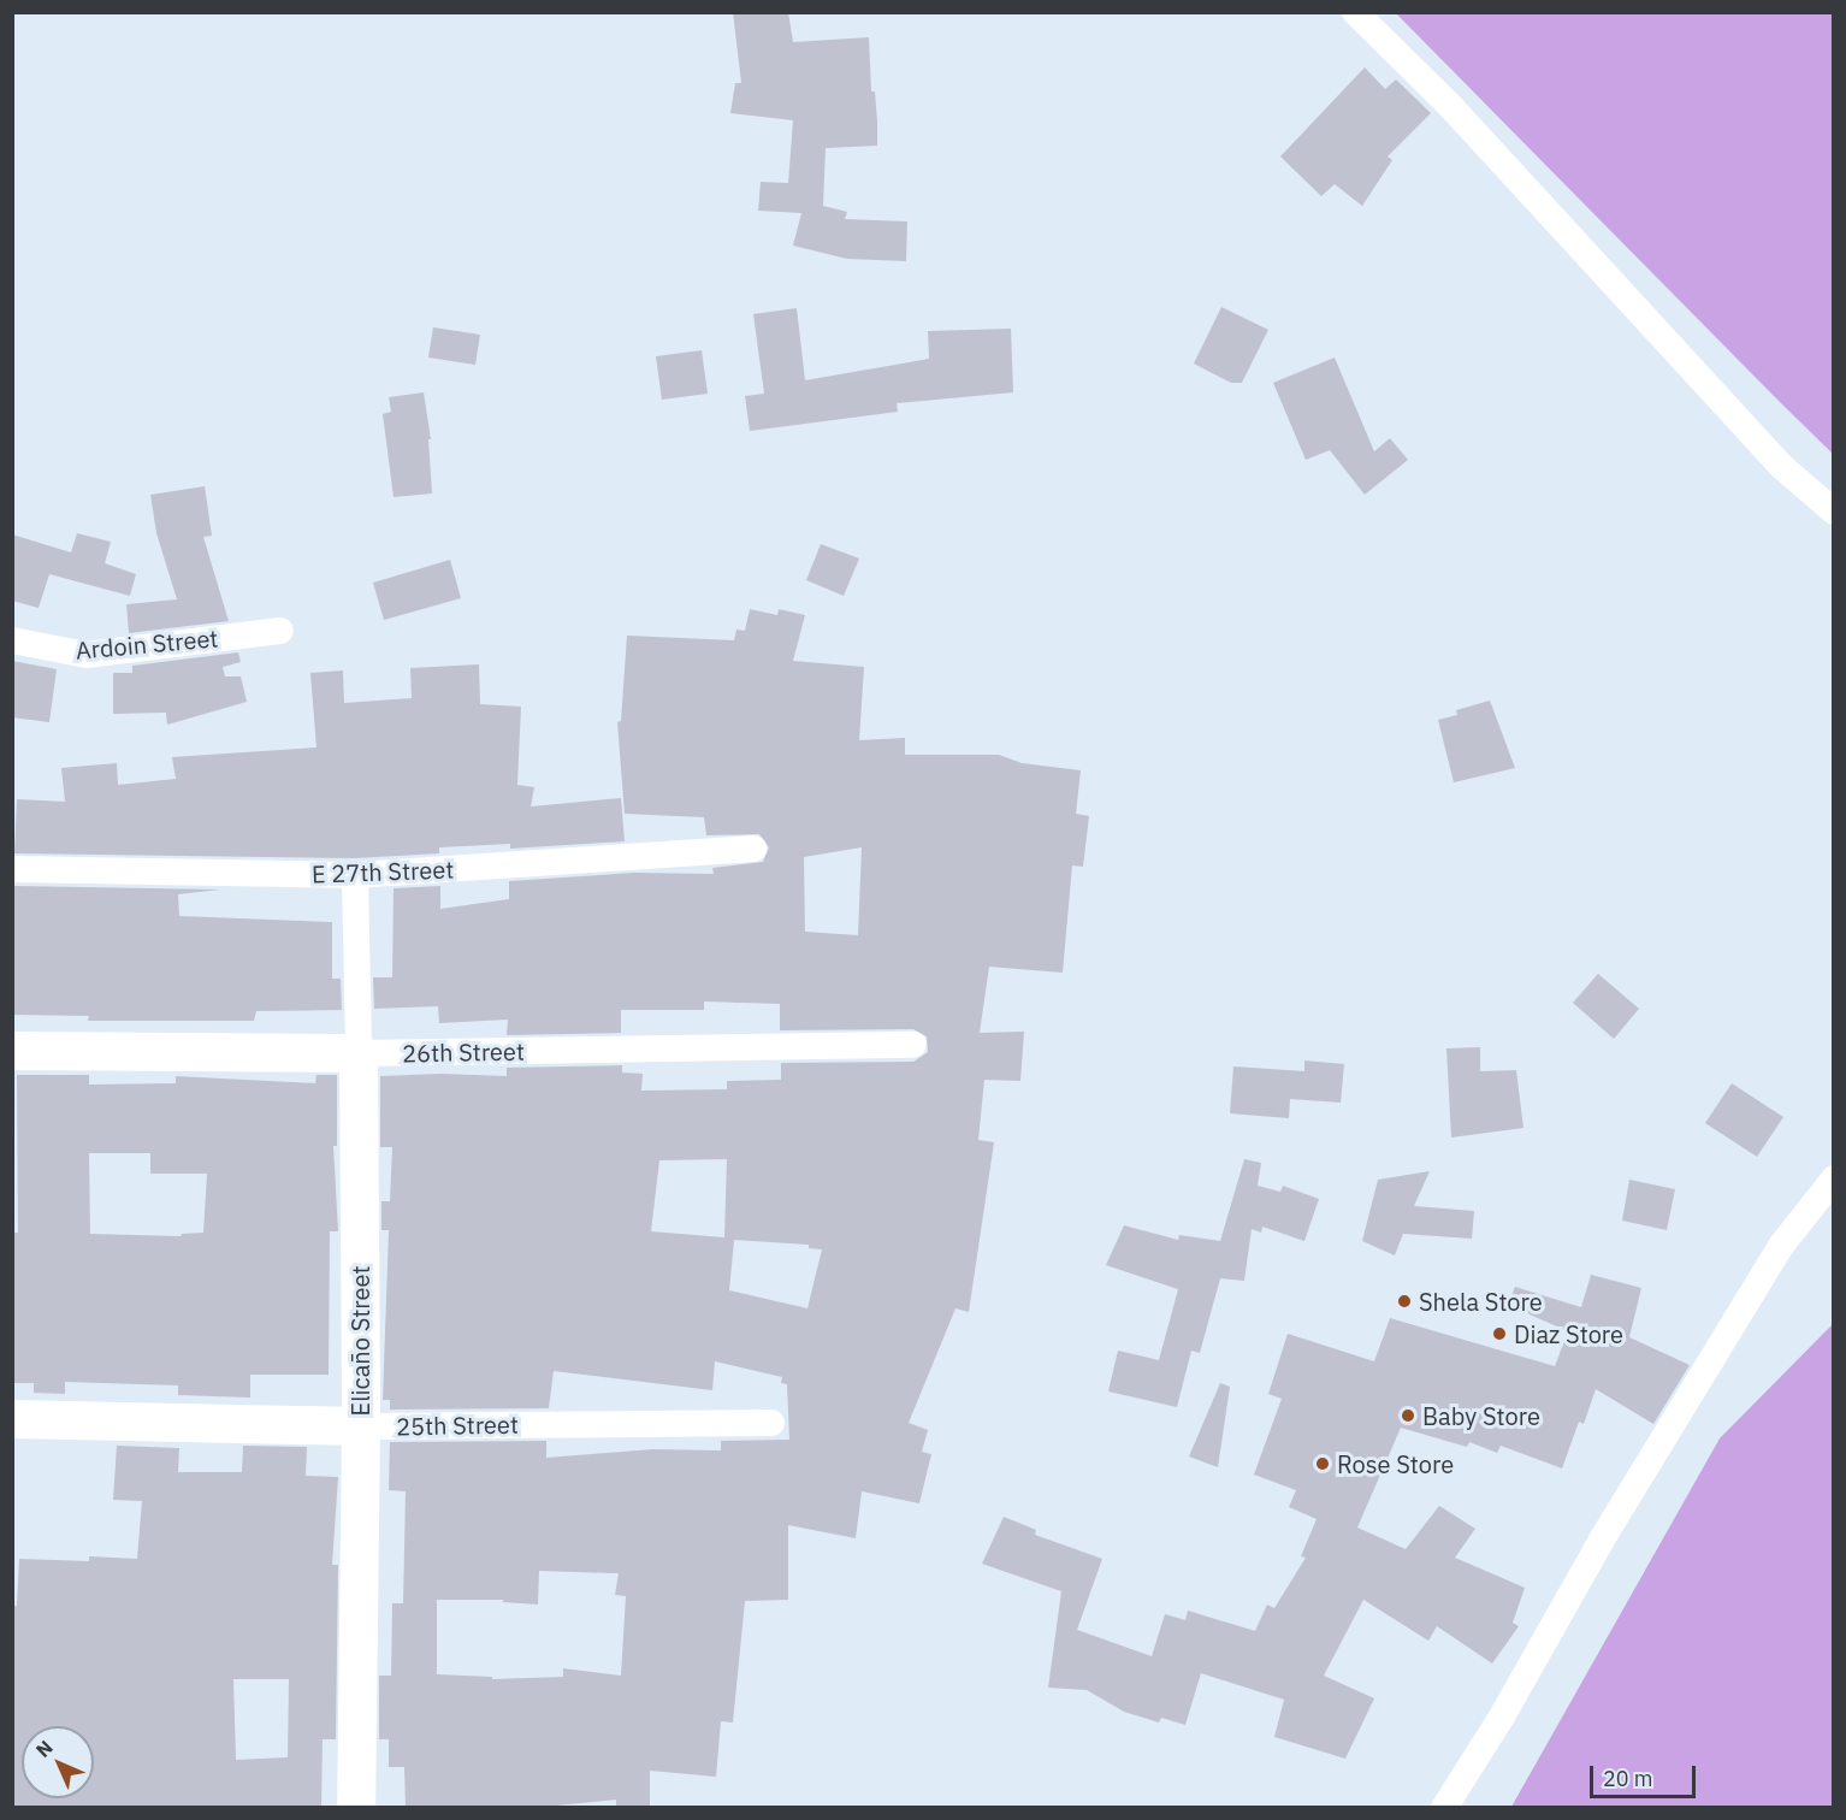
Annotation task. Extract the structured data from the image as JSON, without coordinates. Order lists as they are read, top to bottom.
{
  "streets": {
    "street": [
      "Ardoin Street",
      "E 27th Street",
      "26th Street",
      "Elicaño Street",
      "25th Street"
    ]
  },
  "crossings": [
    ["E 27th Street", "Elicaño Street"],
    ["26th Street", "Elicaño Street"],
    ["Elicaño Street", "25th Street"]
  ],
  "places": [
    "Shela Store",
    "Diaz Store",
    "Baby Store",
    "Rose Store"
  ],
  "scale_bar": "20 m",
  "north": "top left"
}
